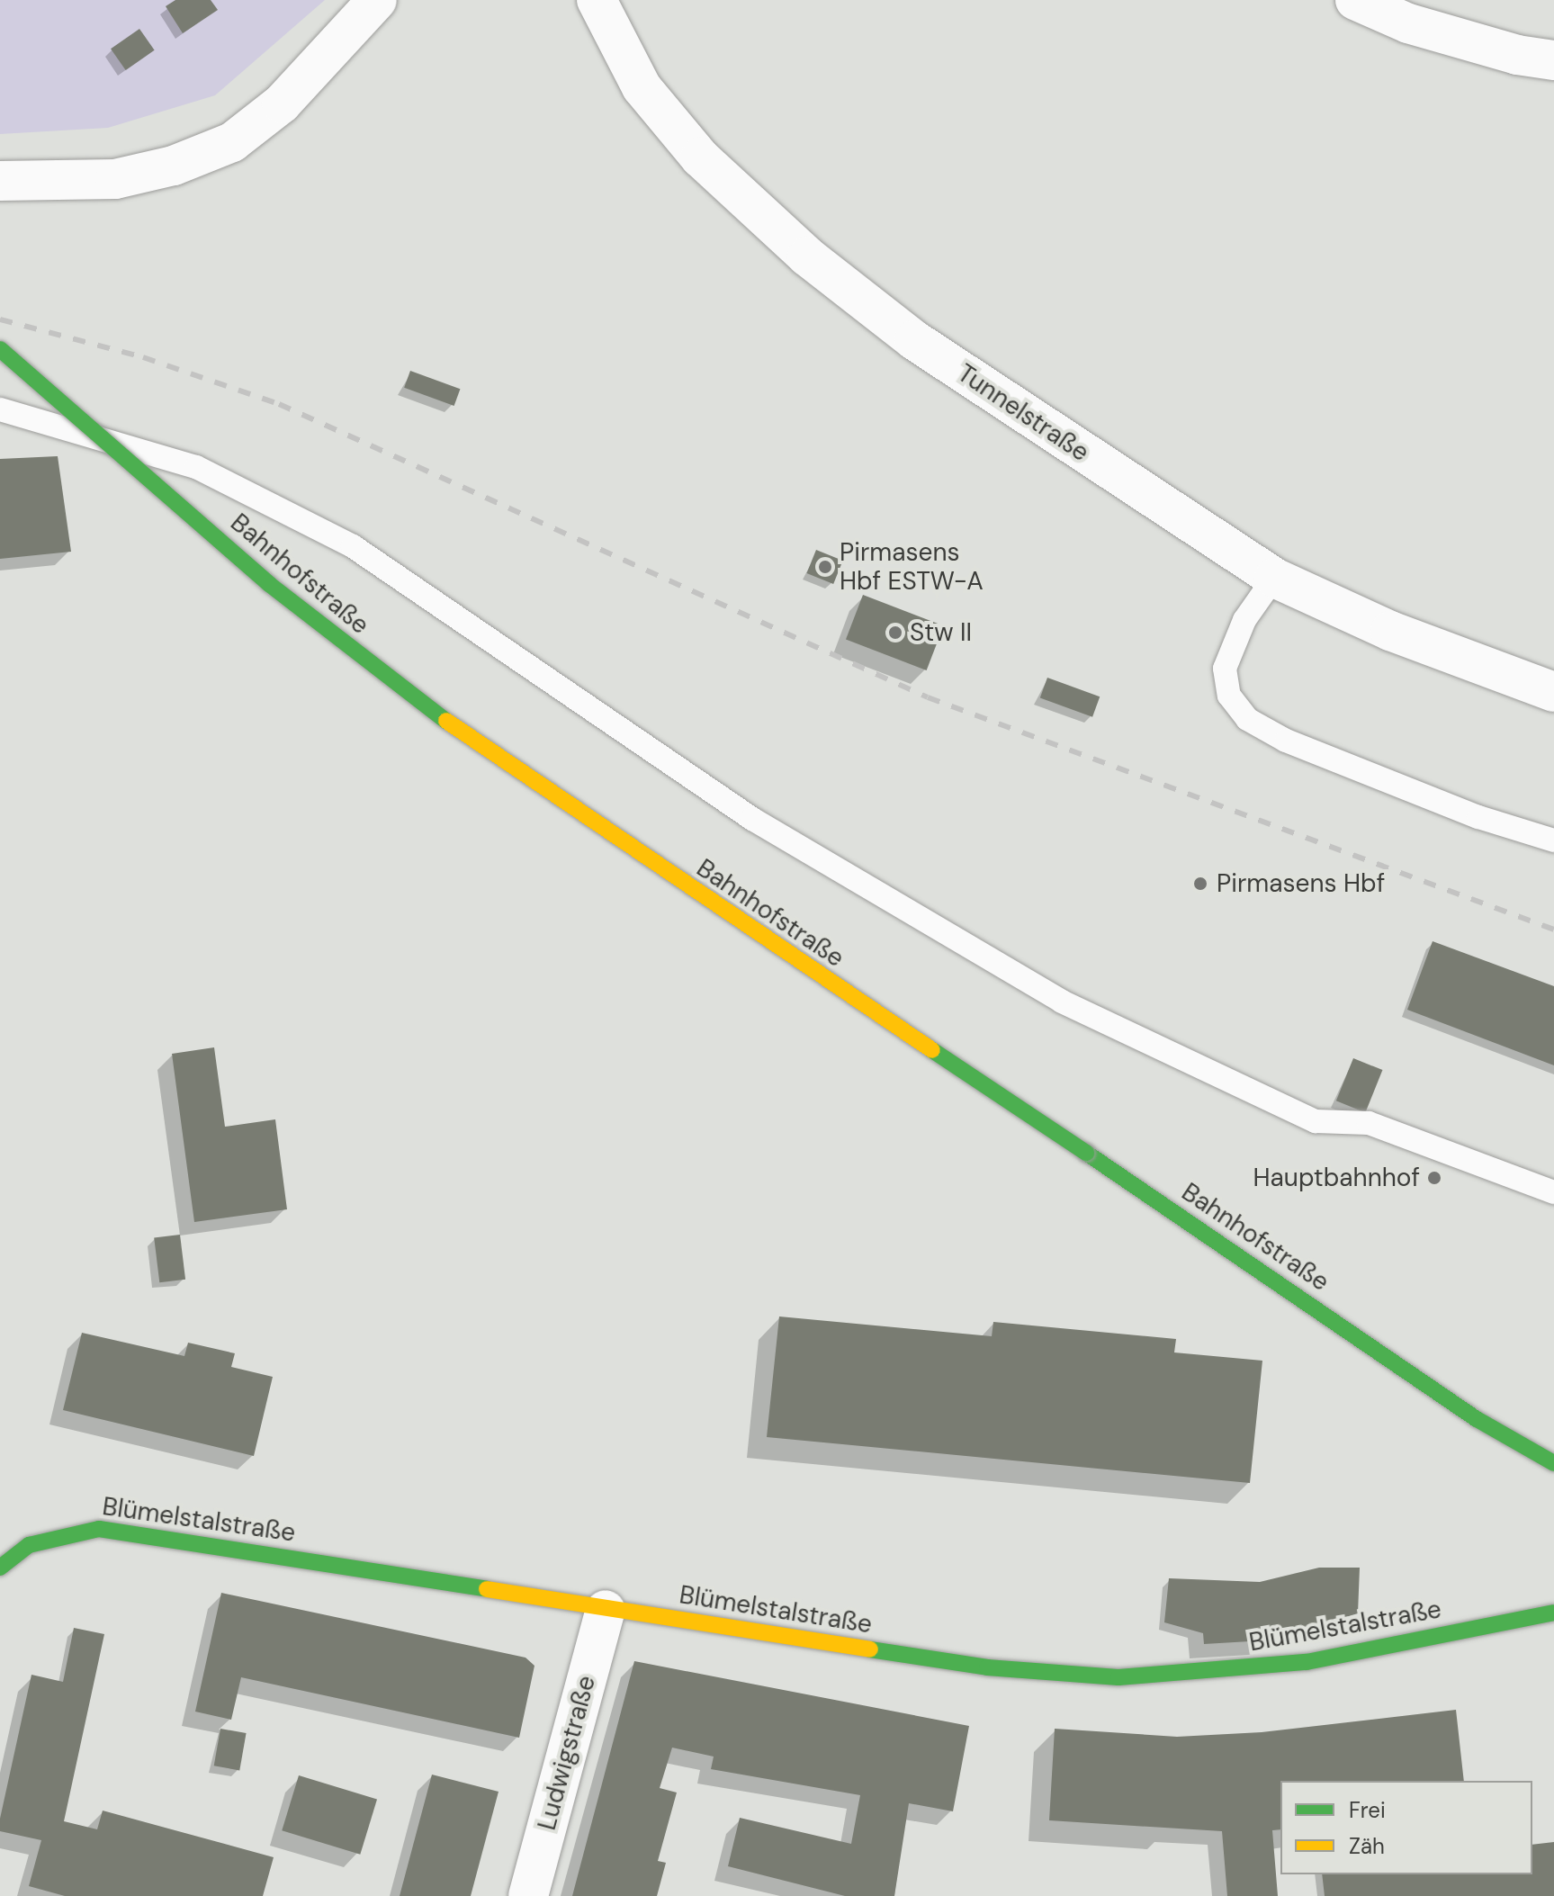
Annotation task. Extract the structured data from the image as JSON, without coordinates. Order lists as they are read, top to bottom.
{
  "streets": {
    "street": [
      "Tunnelstraße",
      "Bahnhofstraße",
      "Blümelstalstraße",
      "Ludwigstraße"
    ]
  },
  "crossings": [
    ["Blümelstalstraße", "Ludwigstraße"]
  ],
  "places": [
    "Pirmasens Hbf ESTW-A",
    "Stw II",
    "Pirmasens Hbf",
    "Hauptbahnhof"
  ],
  "legend": ["Frei", "Zäh"]
}
